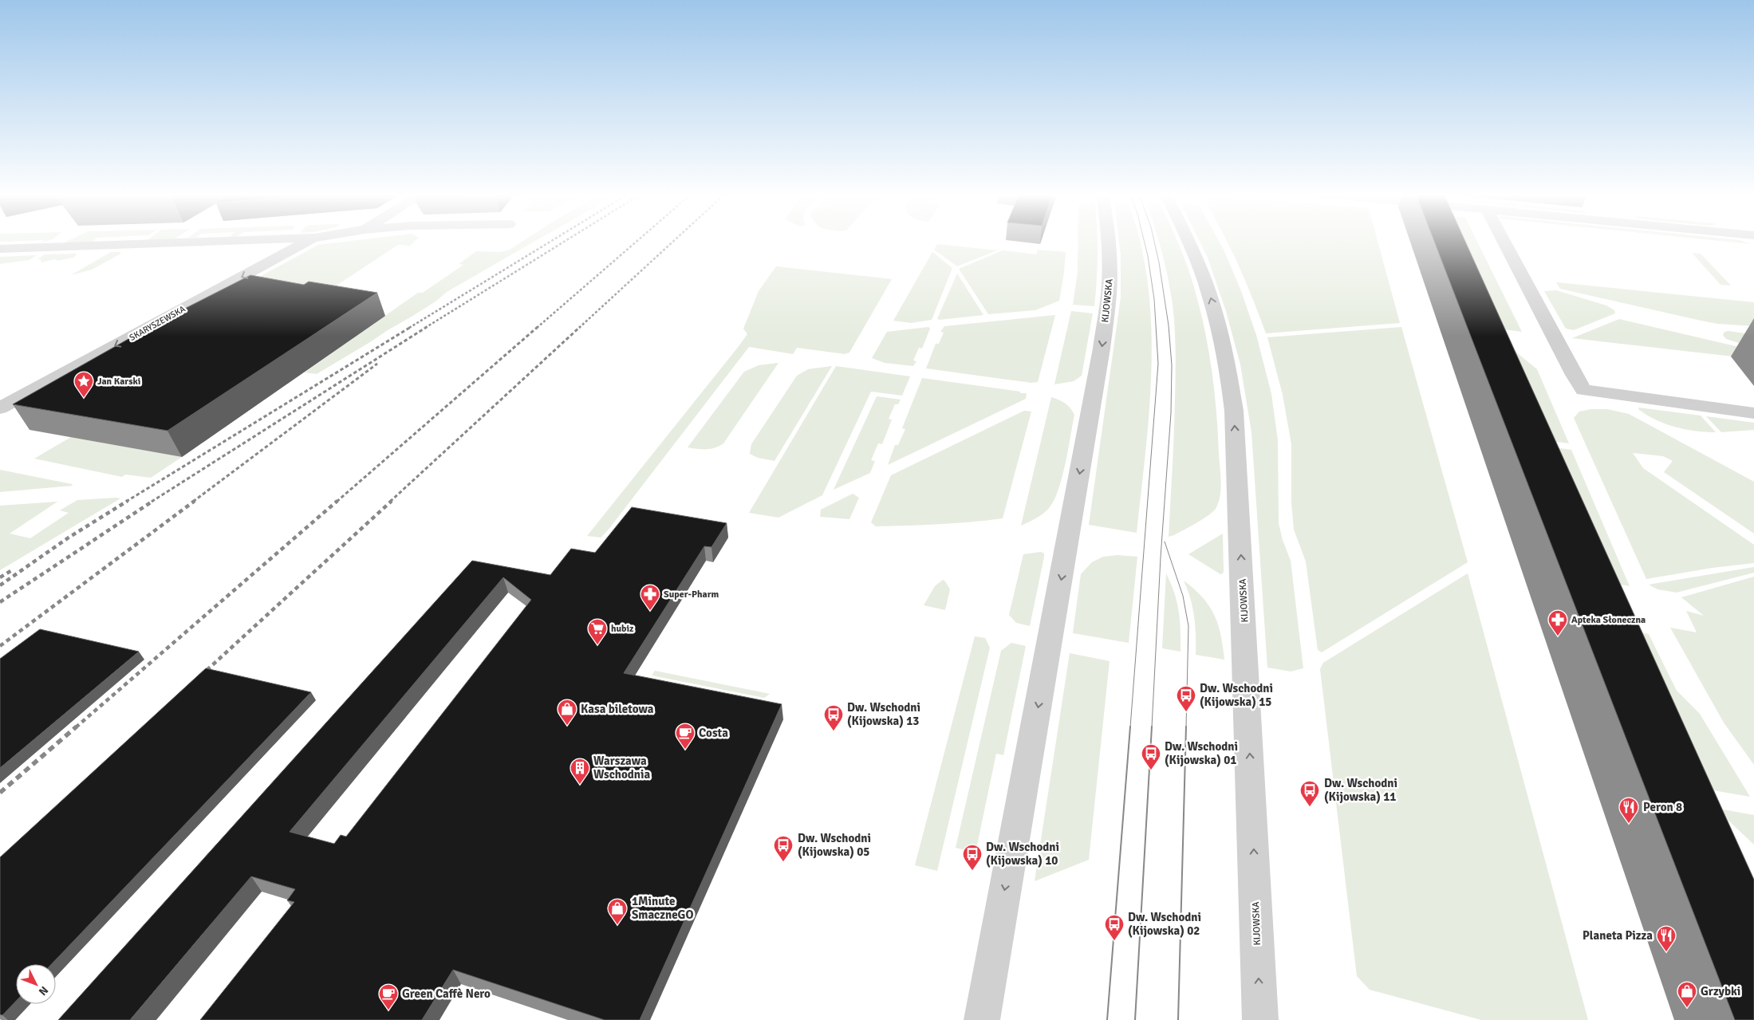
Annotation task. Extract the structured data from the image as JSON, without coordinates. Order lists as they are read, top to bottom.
{
  "streets": {
    "street": ["KIJOWSKA", "SKARYSZEWSKA"]
  },
  "one_way": ["SKARYSZEWSKA"],
  "places": {
    "place": ["Jan Karski"],
    "pharmacy": ["Super-Pharm", "Apteka Słoneczna"],
    "supermarket": ["hubiz"],
    "bus stop": [
      "Dw. Wschodni (Kijowska) 15",
      "Dw. Wschodni (Kijowska) 13",
      "Dw. Wschodni (Kijowska) 01",
      "Dw. Wschodni (Kijowska) 11",
      "Dw. Wschodni (Kijowska) 05",
      "Dw. Wschodni (Kijowska) 10",
      "Dw. Wschodni (Kijowska) 02"
    ],
    "shop": ["Kasa biletowa", "1Minute SmaczneGO", "Grzybki"],
    "cafe": ["Costa", "Green Caffè Nero"],
    "building": ["Warszawa Wschodnia"],
    "restaurant": ["Peron 8", "Planeta Pizza"]
  },
  "north": "bottom right"
}
